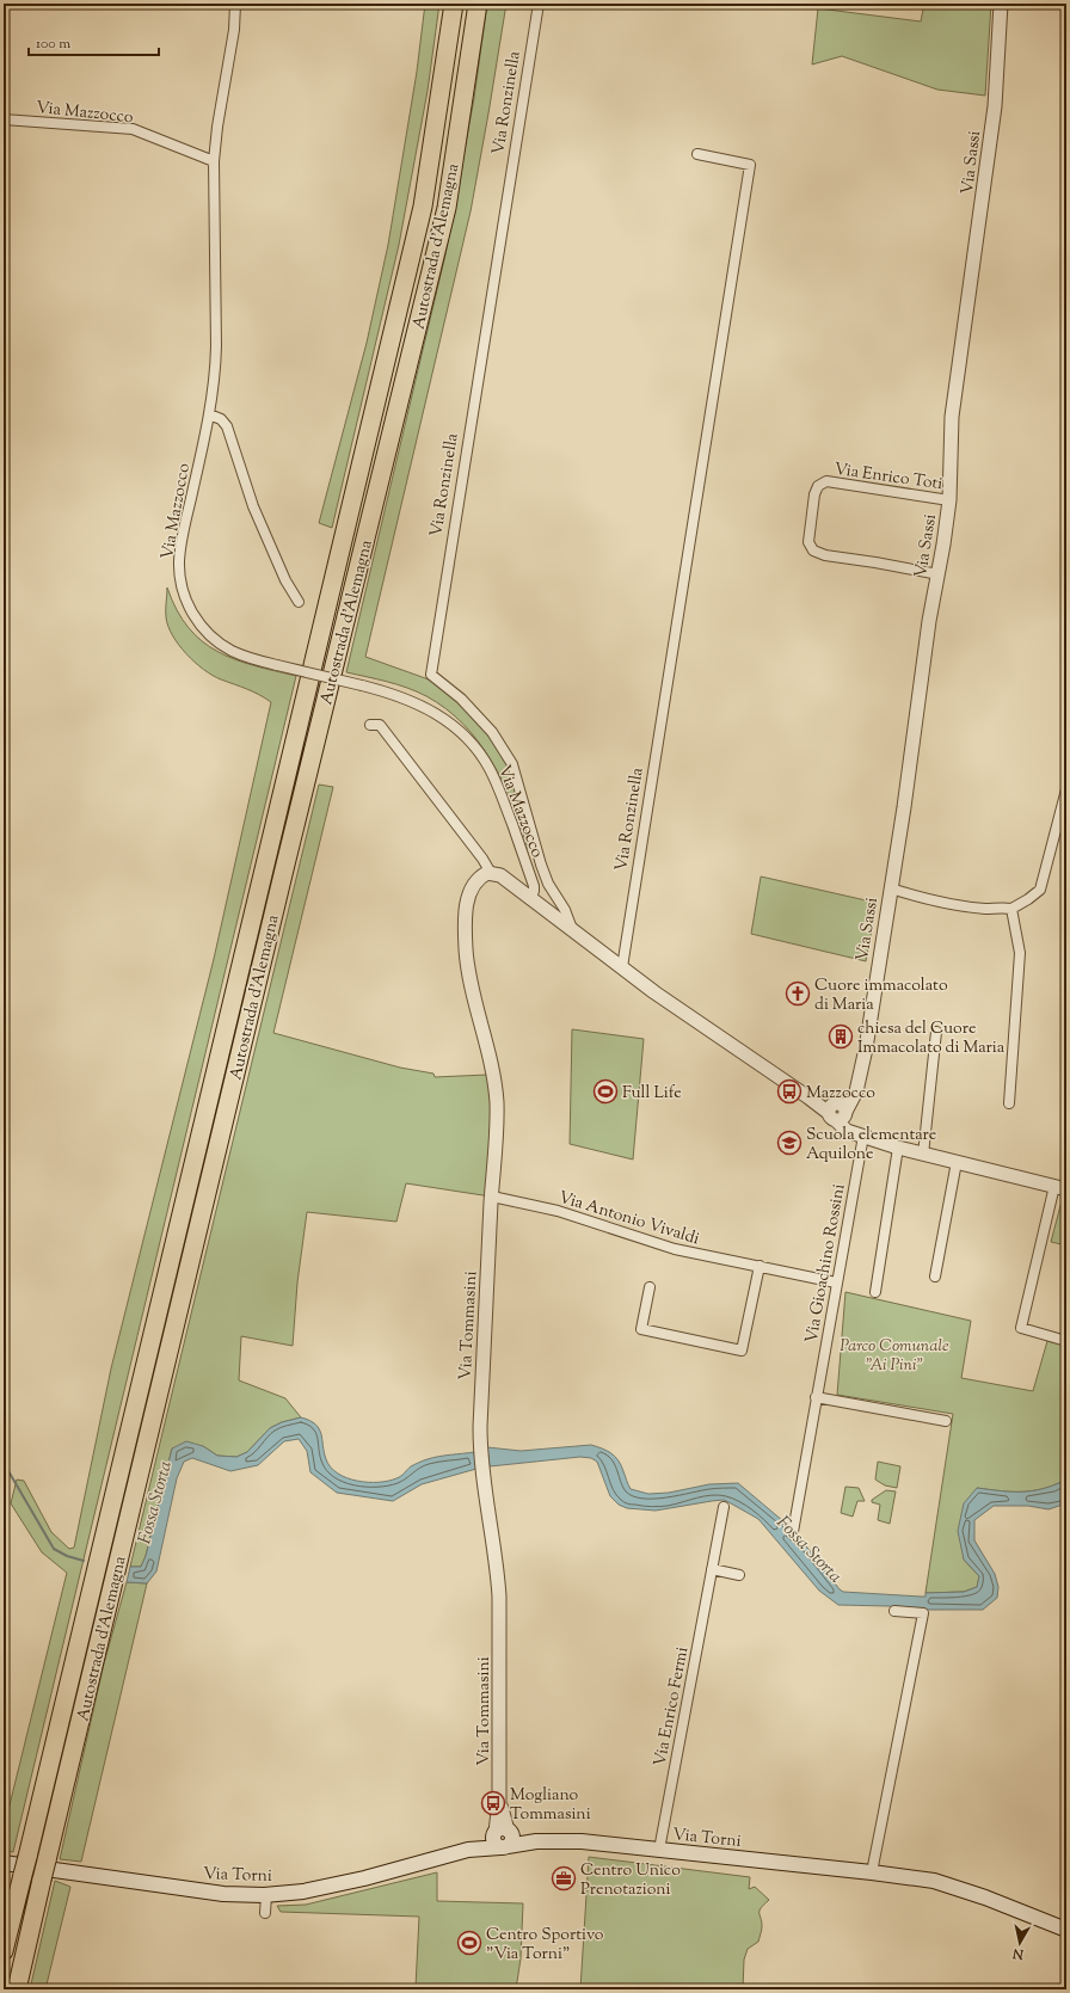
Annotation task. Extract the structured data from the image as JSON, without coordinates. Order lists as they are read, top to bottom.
{
  "streets": {
    "highway": ["Autostrada d'Alemagna"],
    "main road": ["Via Torni"],
    "street": [
      "Via Ronzinella",
      "Via Mazzocco",
      "Via Sassi",
      "Via Enrico Toti",
      "Via Antonio Vivaldi",
      "Via Gioachino Rossini",
      "Via Tommasini",
      "Via Enrico Fermi"
    ]
  },
  "crossings": [
    ["Via Sassi", "Via Enrico Toti"],
    ["Via Antonio Vivaldi", "Via Gioachino Rossini"],
    ["Via Antonio Vivaldi", "Via Tommasini"],
    ["Via Tommasini", "Via Torni"],
    ["Via Enrico Fermi", "Via Torni"]
  ],
  "water": ["Fossa Storta"],
  "parks": ["Parco Comunale \"Ai Pini\""],
  "places": {
    "church": ["Cuore immacolato di Maria"],
    "building": ["chiesa del Cuore Immacolato di Maria"],
    "sports": ["Full Life", "Centro Sportivo \"Via Torni\""],
    "bus stop": ["Mazzocco", "Mogliano Tommasini"],
    "school or university": ["Scuola elementare Aquilone"],
    "office": ["Centro Unico Prenotazioni"]
  },
  "scale_bar": "100 m",
  "north": "bottom"
}
